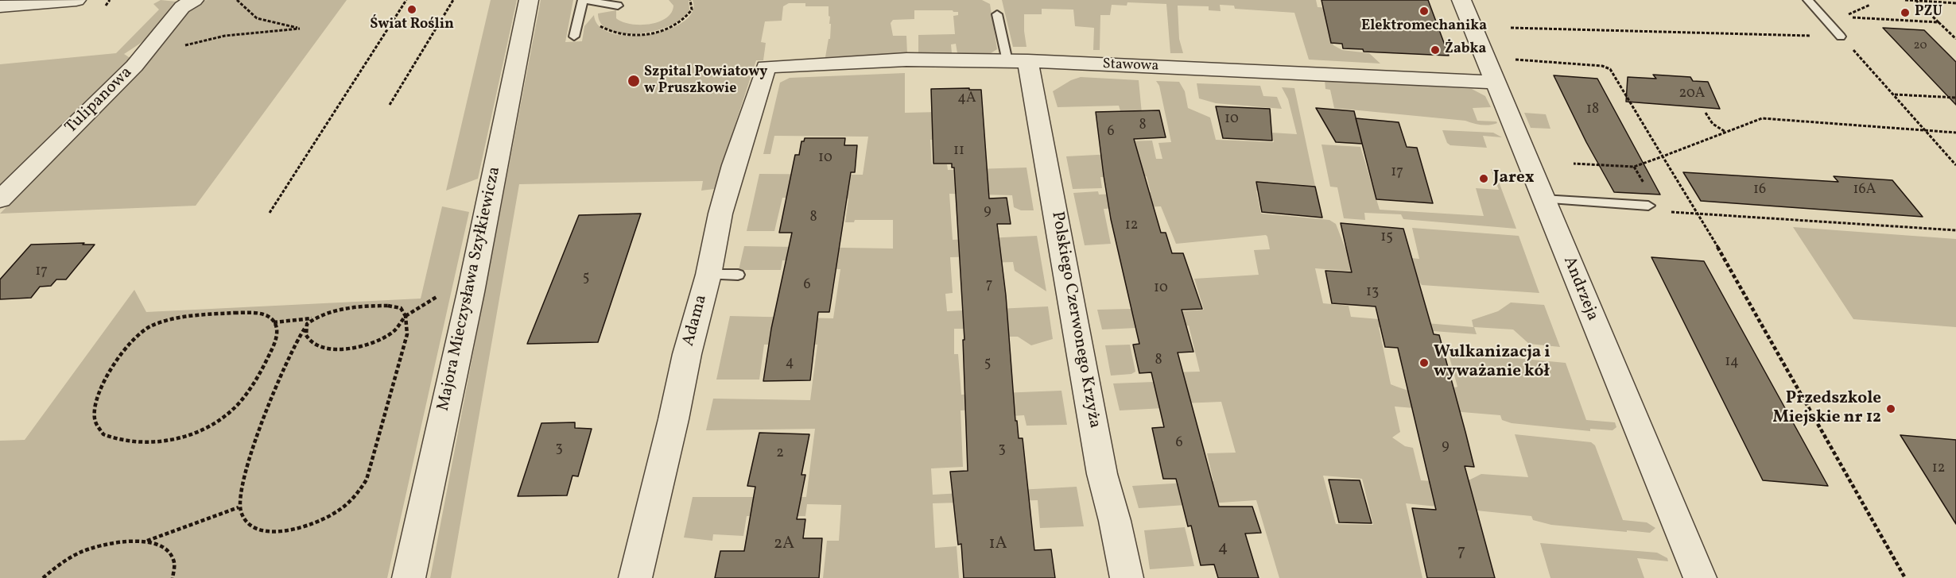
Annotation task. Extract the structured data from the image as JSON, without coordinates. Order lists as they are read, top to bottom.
{
  "streets": {
    "street": [
      "Stawowa",
      "Tulipanowa",
      "Majora Mieczysława Szyłkiewicza",
      "Andrzeja",
      "Polskiego Czerwonego Krzyża",
      "Adama"
    ]
  },
  "crossings": [
    ["Stawowa", "Andrzeja"],
    ["Stawowa", "Polskiego Czerwonego Krzyża"],
    ["Stawowa", "Adama"]
  ],
  "places": [
    "Świat Roślin",
    "Elektromechanika",
    "PZU",
    "Żabka",
    "Szpital Powiatowy w Pruszkowie",
    "Jarex",
    "Wulkanizacja i wyważanie kół",
    "Przedszkole Miejskie nr 12"
  ],
  "house_numbers": [
    "20",
    "20A",
    "4A",
    "18",
    "10",
    "8",
    "6",
    "11",
    "10",
    "17",
    "16",
    "16A",
    "9",
    "8",
    "12",
    "15",
    "17",
    "5",
    "6",
    "7",
    "10",
    "13",
    "8",
    "14",
    "4",
    "5",
    "6",
    "9",
    "3",
    "3",
    "2",
    "12",
    "2A",
    "1A",
    "4",
    "7"
  ]
}
